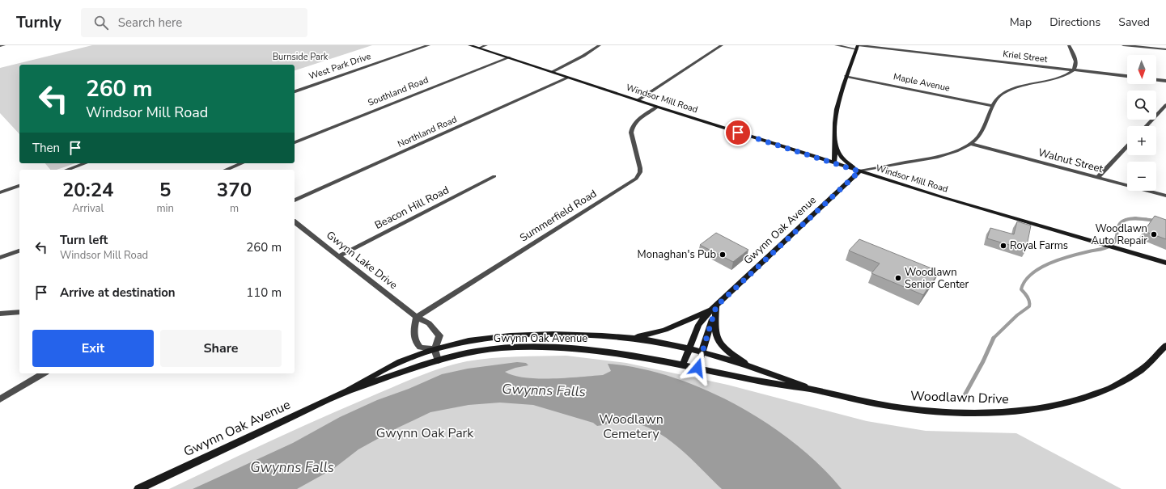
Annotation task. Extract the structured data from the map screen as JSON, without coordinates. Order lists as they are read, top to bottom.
{
  "streets": {
    "main road": ["Windsor Mill Road", "Gwynn Oak Avenue", "Woodlawn Drive"],
    "street": [
      "Kriel Street",
      "West Park Drive",
      "Maple Avenue",
      "Southland Road",
      "Northland Road",
      "Walnut Street",
      "Beacon Hill Road",
      "Summerfield Road",
      "Gwynn Lake Drive"
    ]
  },
  "crossings": [
    ["Southland Road", "Windsor Mill Road"],
    ["Windsor Mill Road", "Northland Road"],
    ["Windsor Mill Road", "Summerfield Road"],
    ["Windsor Mill Road", "Gwynn Oak Avenue"],
    ["Beacon Hill Road", "Gwynn Lake Drive"],
    ["Summerfield Road", "Gwynn Lake Drive"],
    ["Gwynn Oak Avenue", "Gwynn Lake Drive"],
    ["Gwynn Oak Avenue", "Woodlawn Drive"]
  ],
  "water": ["Gwynns Falls"],
  "parks": ["Burnside Park", "Woodlawn Cemetery", "Gwynn Oak Park"],
  "places": [
    "Woodlawn Auto Repair",
    "Royal Farms",
    "Monaghan's Pub",
    "Woodlawn Senior Center"
  ],
  "north": "bottom",
  "page": {
    "header": "Turnly",
    "search": "Search here",
    "nav": ["Map", "Directions", "Saved"],
    "map_buttons": ["+", "−"],
    "turn": ["260 m", "Windsor Mill Road"],
    "then": "Then",
    "eta": [
      "20:24",
      "Arrival",
      "5",
      "min",
      "370",
      "m"
    ],
    "list": [
      {
        "name": "Turn left",
        "note": "Windsor Mill Road",
        "value": "260 m"
      },
      {
        "name": "Arrive at destination",
        "value": "110 m"
      }
    ],
    "buttons": ["Exit", "Share"]
  }
}
